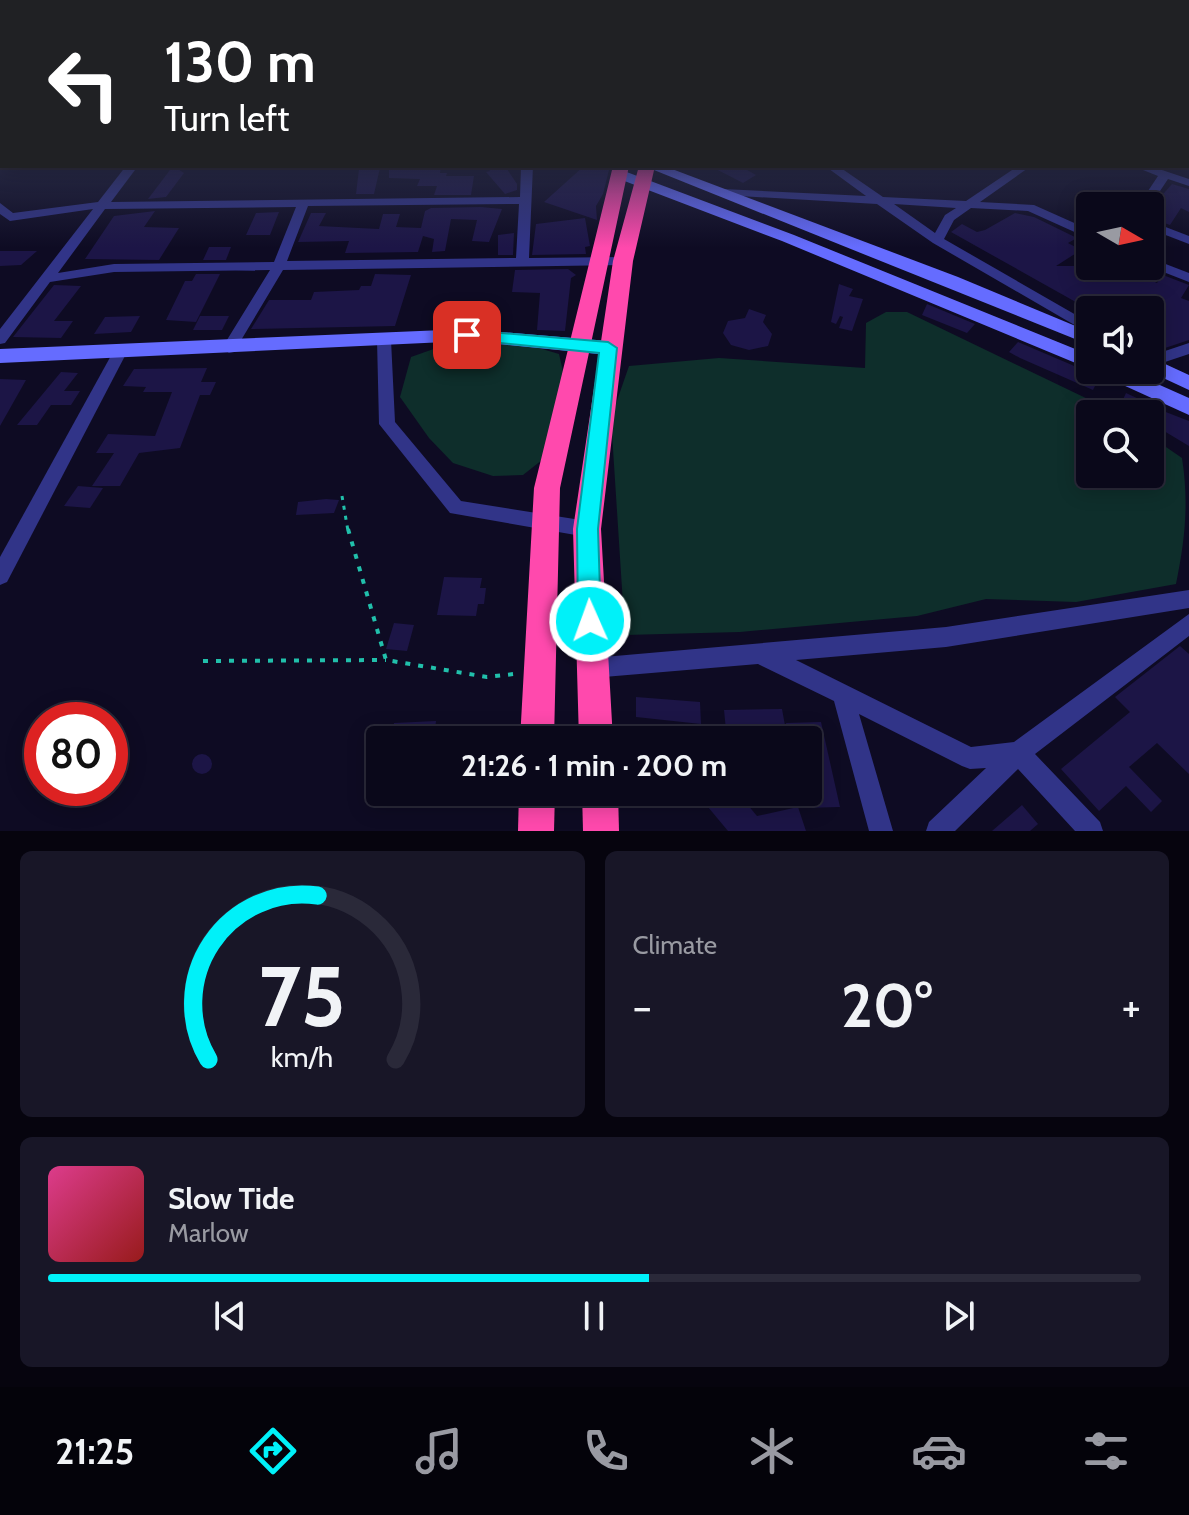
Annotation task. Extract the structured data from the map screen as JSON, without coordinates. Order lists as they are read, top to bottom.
{
  "north": "right",
  "page": {
    "turn": ["130 m", "Turn left"],
    "limit": "80",
    "trip": "21:26 · 1 min · 200 m",
    "tile": "Climate",
    "heat": ["−", "20°", "+"],
    "song": ["Slow Tide", "Marlow"],
    "tabs": "21:25",
    "gauge": ["75", "km/h"]
  }
}
